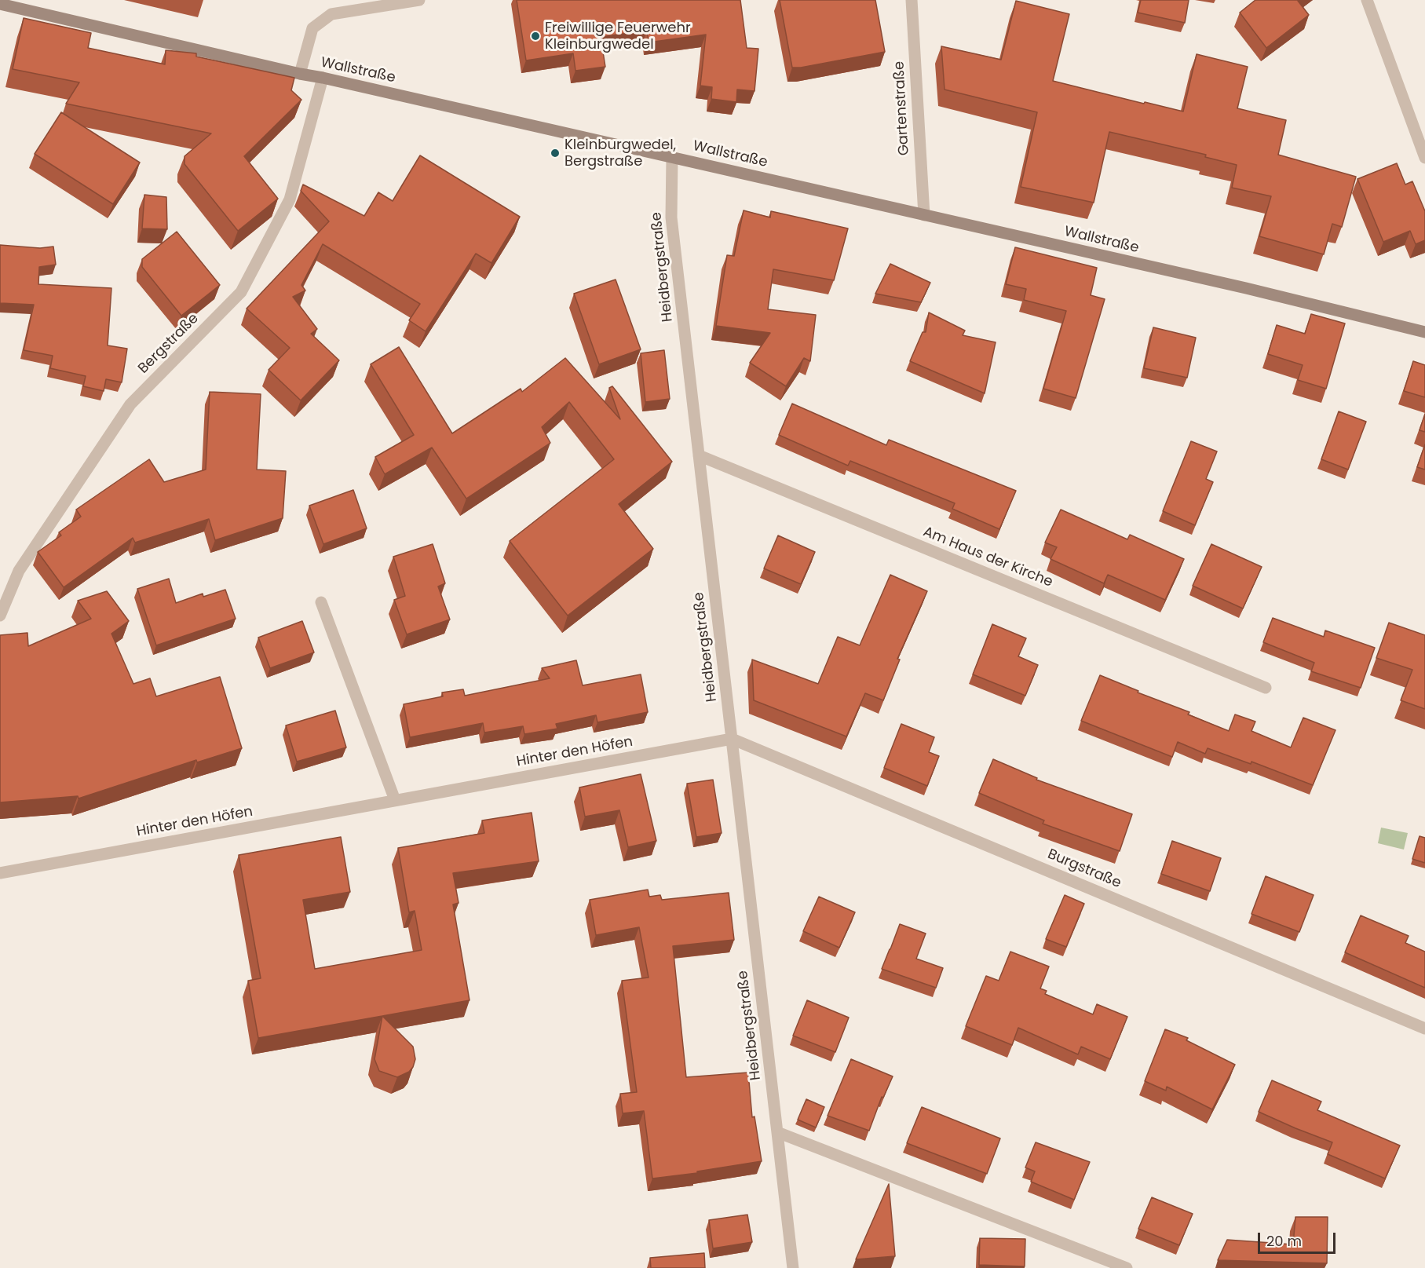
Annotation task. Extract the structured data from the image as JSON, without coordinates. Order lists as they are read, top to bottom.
{
  "streets": {
    "street": [
      "Wallstraße",
      "Gartenstraße",
      "Heidbergstraße",
      "Bergstraße",
      "Am Haus der Kirche",
      "Hinter den Höfen",
      "Burgstraße"
    ]
  },
  "crossings": [
    ["Wallstraße", "Gartenstraße"],
    ["Wallstraße", "Heidbergstraße"],
    ["Wallstraße", "Bergstraße"],
    ["Heidbergstraße", "Am Haus der Kirche"],
    ["Heidbergstraße", "Hinter den Höfen"],
    ["Heidbergstraße", "Burgstraße"],
    ["Hinter den Höfen", "Burgstraße"]
  ],
  "places": ["Freiwillige Feuerwehr Kleinburgwedel", "Kleinburgwedel, Bergstraße"],
  "scale_bar": "20 m"
}
